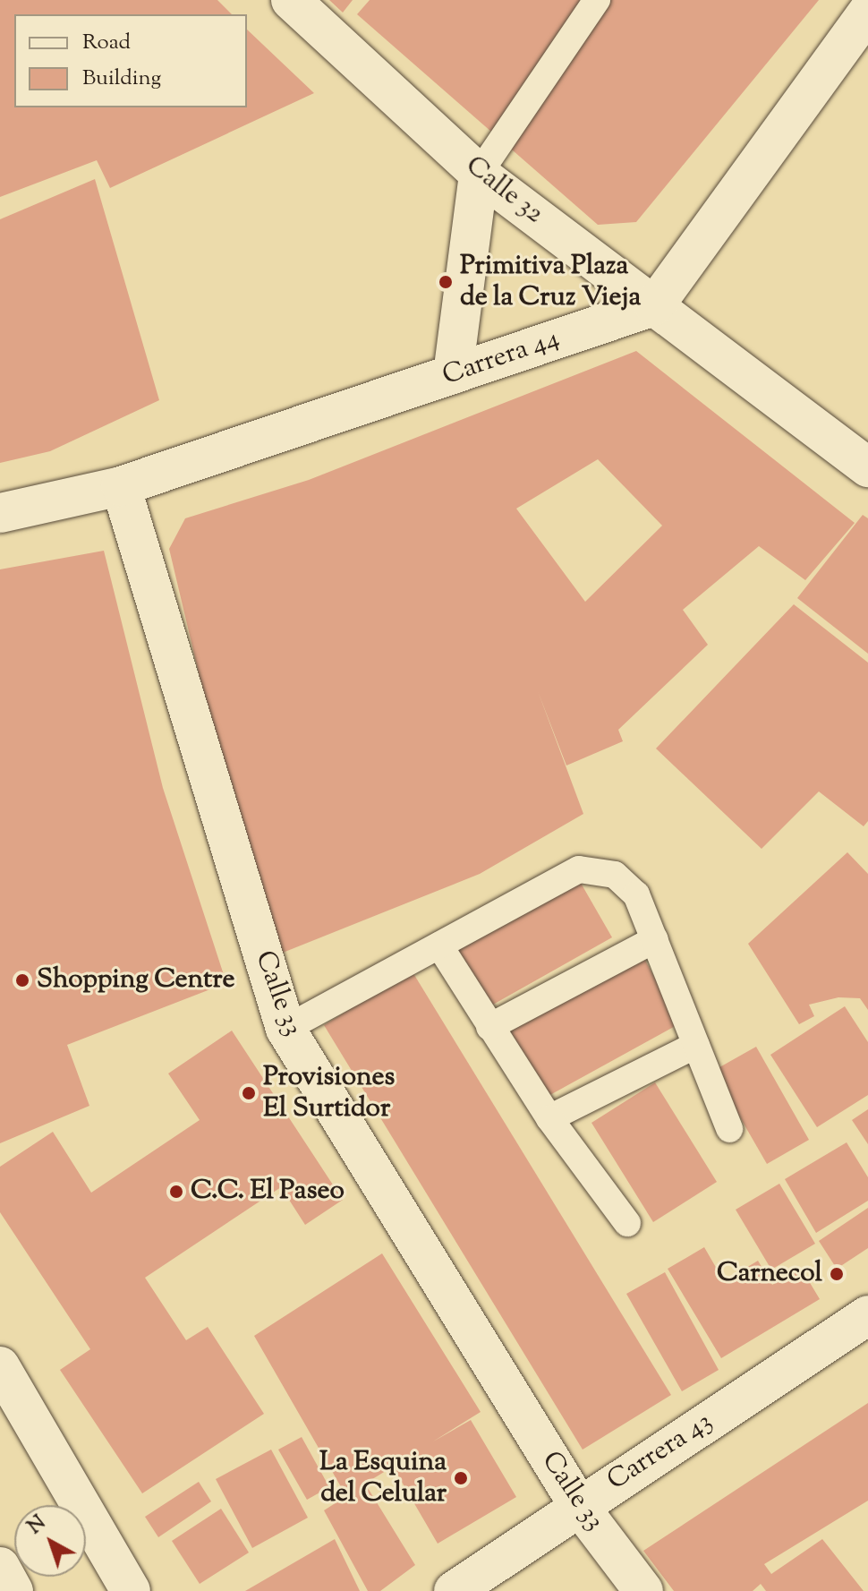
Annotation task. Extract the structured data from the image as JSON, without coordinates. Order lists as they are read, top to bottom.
{
  "streets": {
    "street": [
      "Calle 32",
      "Carrera 44",
      "Calle 33",
      "Carrera 43"
    ]
  },
  "crossings": [
    ["Calle 32", "Carrera 44"],
    ["Carrera 44", "Calle 33"],
    ["Calle 33", "Carrera 43"]
  ],
  "places": [
    "Primitiva Plaza de la Cruz Vieja",
    "Shopping Centre",
    "Provisiones El Surtidor",
    "C.C. El Paseo",
    "Carnecol",
    "La Esquina del Celular"
  ],
  "legend": ["Road", "Building"],
  "north": "top left"
}
